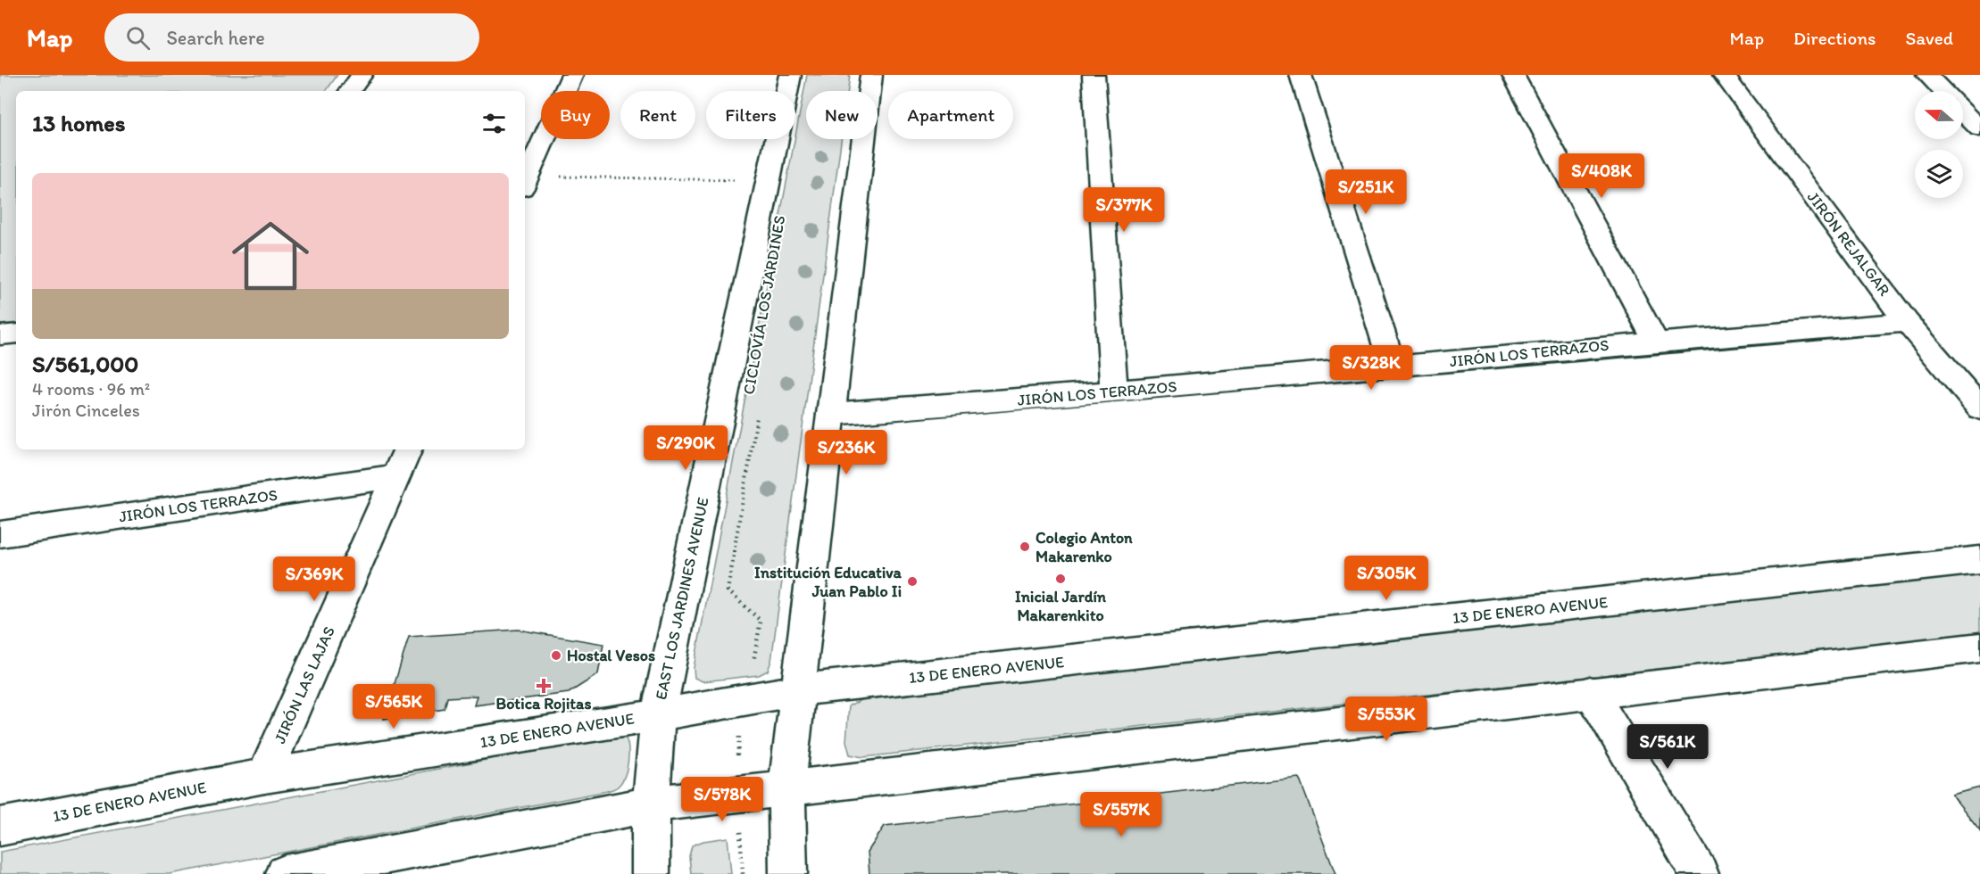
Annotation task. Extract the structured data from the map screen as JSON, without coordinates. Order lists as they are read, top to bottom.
{
  "streets": {
    "main road": [
      "JIRÓN REJALGAR",
      "JIRÓN LOS TERRAZOS",
      "EAST LOS JARDINES AVENUE",
      "13 DE ENERO AVENUE",
      "JIRÓN LAS LAJAS"
    ],
    "path": ["CICLOVÍA LOS JARDINES"]
  },
  "crossings": [
    ["JIRÓN REJALGAR", "JIRÓN LOS TERRAZOS"],
    ["CICLOVÍA LOS JARDINES", "13 DE ENERO AVENUE"],
    ["JIRÓN LOS TERRAZOS", "JIRÓN LAS LAJAS"],
    ["EAST LOS JARDINES AVENUE", "13 DE ENERO AVENUE"],
    ["13 DE ENERO AVENUE", "JIRÓN LAS LAJAS"]
  ],
  "places": {
    "other": [
      "Colegio Anton Makarenko",
      "Inicial Jardín Makarenkito",
      "Institución Educativa Juan Pablo Ii",
      "Hostal Vesos"
    ],
    "health": ["Botica Rojitas"]
  },
  "north": "left",
  "page": {
    "header": "Map",
    "search": "Search here",
    "nav": ["Map", "Directions", "Saved"],
    "chip": [
      "Buy",
      "Rent",
      "Filters",
      "New",
      "Apartment"
    ],
    "heading": "13 homes",
    "price": [
      "S/408K",
      "S/251K",
      "S/377K",
      "S/328K",
      "S/290K",
      "S/236K",
      "S/305K",
      "S/369K",
      "S/565K",
      "S/553K",
      "S/561K",
      "S/578K",
      "S/557K"
    ],
    "list": [
      {
        "name": "S/561,000",
        "note": "4 rooms · 96 m² · Jirón Cinceles"
      }
    ]
  }
}
